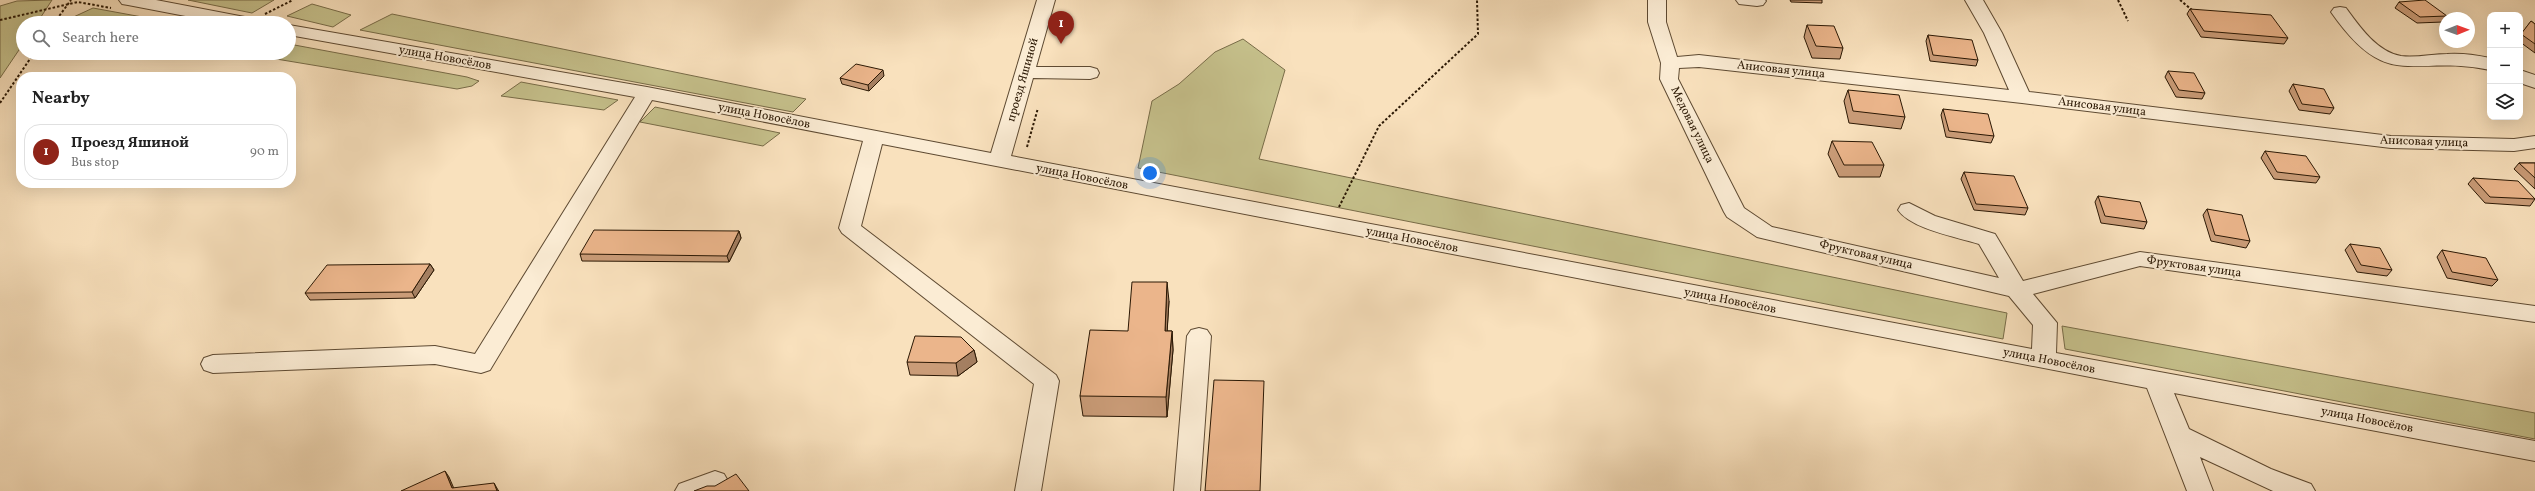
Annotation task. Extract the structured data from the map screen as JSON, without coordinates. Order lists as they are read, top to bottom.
{
  "streets": {
    "street": [
      "улица Новосёлов",
      "Анисовая улица",
      "проезд Яшиной",
      "Медовая улица",
      "Фруктовая улица"
    ]
  },
  "crossings": [
    ["улица Новосёлов", "проезд Яшиной"],
    ["Анисовая улица", "Медовая улица"],
    ["Медовая улица", "Фруктовая улица"]
  ],
  "north": "right",
  "page": {
    "pins": "1",
    "map_buttons": ["+", "−"],
    "search": "Search here",
    "heading": "Nearby",
    "list": [
      {
        "mark": "1",
        "name": "Проезд Яшиной",
        "note": "Bus stop",
        "value": "90 m"
      }
    ]
  }
}
